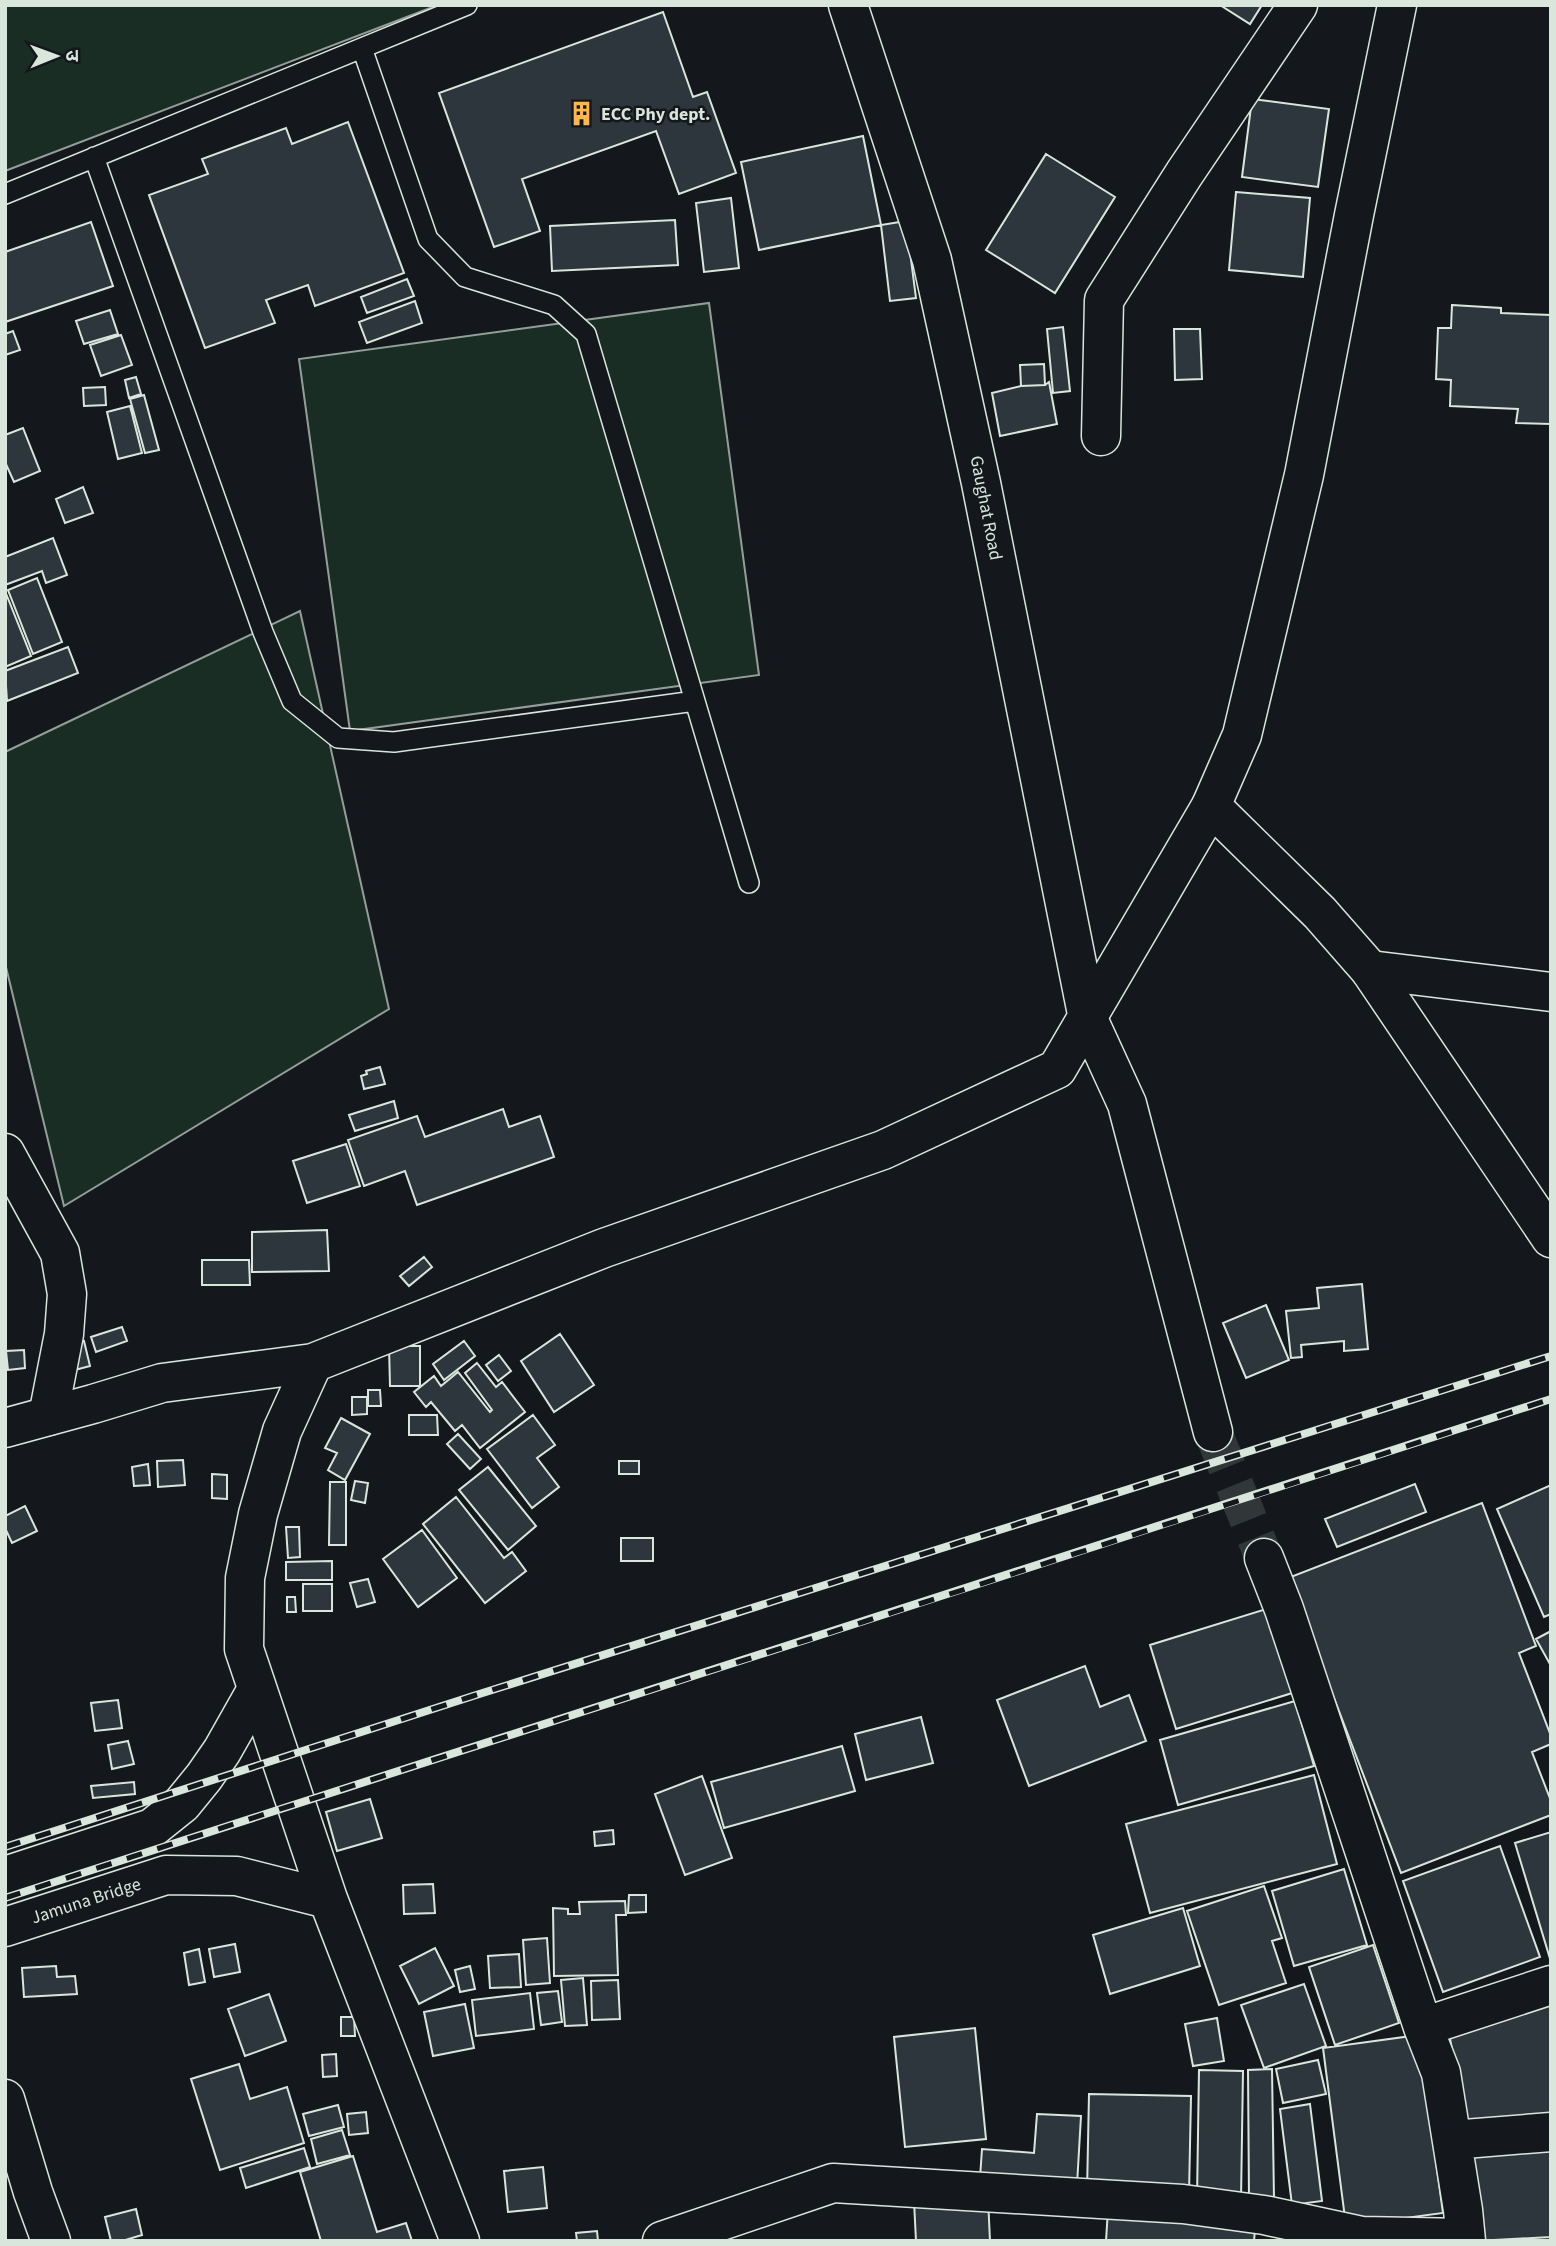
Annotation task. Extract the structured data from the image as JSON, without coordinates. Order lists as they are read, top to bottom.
{
  "streets": {
    "main road": ["Gaughat Road", "Jamuna Bridge"]
  },
  "places": {
    "building": ["ECC Phy dept."]
  },
  "north": "right"
}
